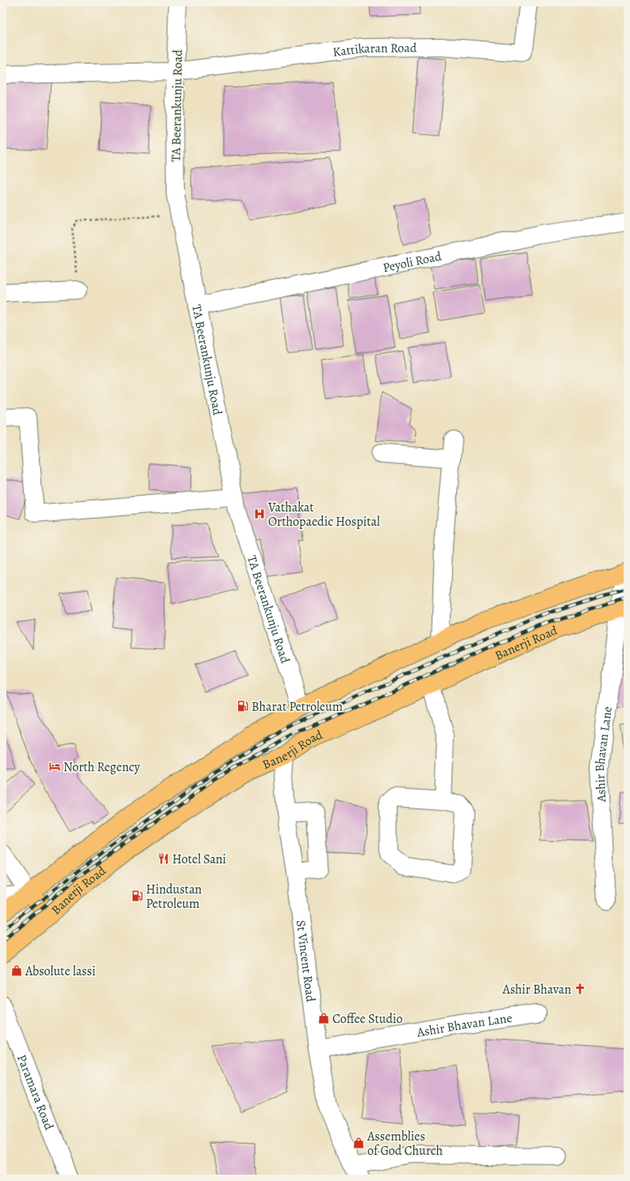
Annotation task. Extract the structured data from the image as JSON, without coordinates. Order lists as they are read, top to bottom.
{
  "streets": {
    "main road": ["Banerji Road"],
    "street": [
      "Kattikaran Road",
      "TA Beerankunju Road",
      "Peyoli Road",
      "Ashir Bhavan Lane",
      "St Vincent Road",
      "Paramara Road"
    ]
  },
  "crossings": [
    ["Kattikaran Road", "TA Beerankunju Road"],
    ["TA Beerankunju Road", "Peyoli Road"],
    ["TA Beerankunju Road", "Banerji Road"],
    ["Banerji Road", "Ashir Bhavan Lane"],
    ["Banerji Road", "St Vincent Road"],
    ["Ashir Bhavan Lane", "St Vincent Road"]
  ],
  "places": {
    "hospital": ["Vathakat Orthopaedic Hospital"],
    "fuel station": ["Bharat Petroleum", "Hindustan Petroleum"],
    "hotel": ["North Regency"],
    "restaurant": ["Hotel Sani"],
    "shop": ["Absolute lassi", "Coffee Studio", "Assemblies of God Church"],
    "church": ["Ashir Bhavan"]
  }
}
